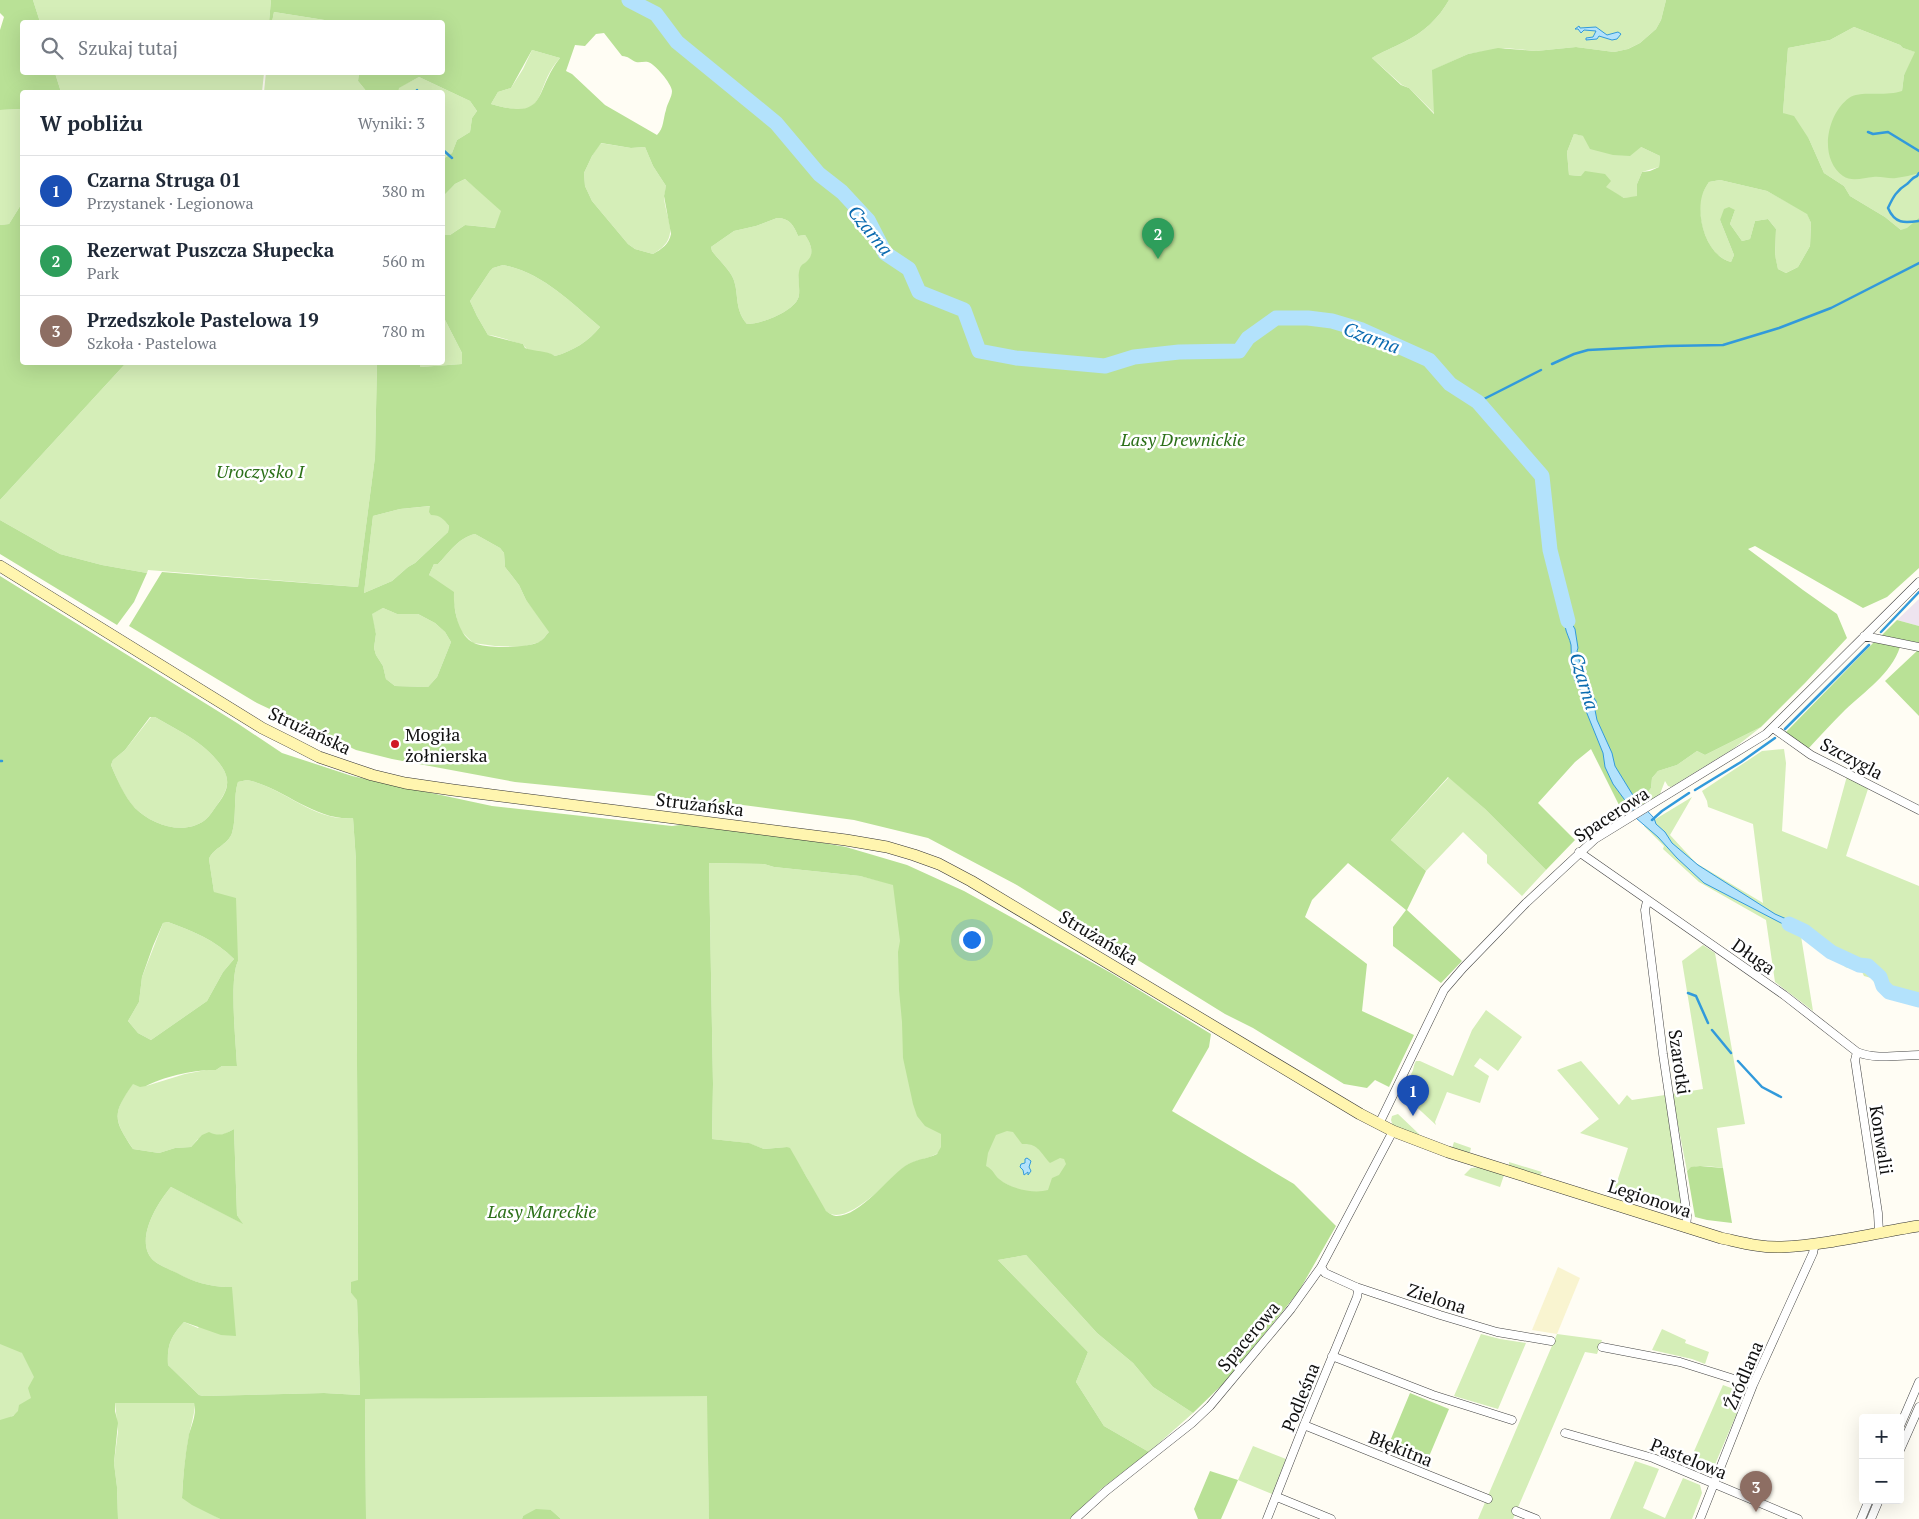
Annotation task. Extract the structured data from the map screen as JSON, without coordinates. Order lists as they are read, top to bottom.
{
  "streets": {
    "main road": ["Strużańska", "Legionowa"],
    "street": [
      "Szczygla",
      "Spacerowa",
      "Długa",
      "Szarotki",
      "Konwalii",
      "Zielona",
      "Źródlana",
      "Podleśna",
      "Błękitna",
      "Pastelowa"
    ]
  },
  "crossings": [
    ["Strużańska", "Spacerowa"],
    ["Strużańska", "Legionowa"],
    ["Szczygla", "Spacerowa"],
    ["Spacerowa", "Długa"],
    ["Spacerowa", "Legionowa"],
    ["Spacerowa", "Zielona"],
    ["Długa", "Szarotki"],
    ["Długa", "Konwalii"],
    ["Szarotki", "Legionowa"],
    ["Konwalii", "Legionowa"],
    ["Legionowa", "Źródlana"],
    ["Zielona", "Podleśna"],
    ["Źródlana", "Pastelowa"],
    ["Podleśna", "Błękitna"]
  ],
  "water": ["Czarna"],
  "parks": ["Lasy Drewnickie", "Uroczysko I", "Lasy Mareckie"],
  "places": ["Mogiła żołnierska"],
  "page": {
    "search": "Szukaj tutaj",
    "heading": ["W pobliżu", "Wyniki: 3"],
    "list": [
      {
        "mark": "1",
        "name": "Czarna Struga 01",
        "note": "Przystanek · Legionowa",
        "value": "380 m"
      },
      {
        "mark": "2",
        "name": "Rezerwat Puszcza Słupecka",
        "note": "Park",
        "value": "560 m"
      },
      {
        "mark": "3",
        "name": "Przedszkole Pastelowa 19",
        "note": "Szkoła · Pastelowa",
        "value": "780 m"
      }
    ],
    "pins": ["2", "1", "3"],
    "map_buttons": ["+", "−"]
  }
}
